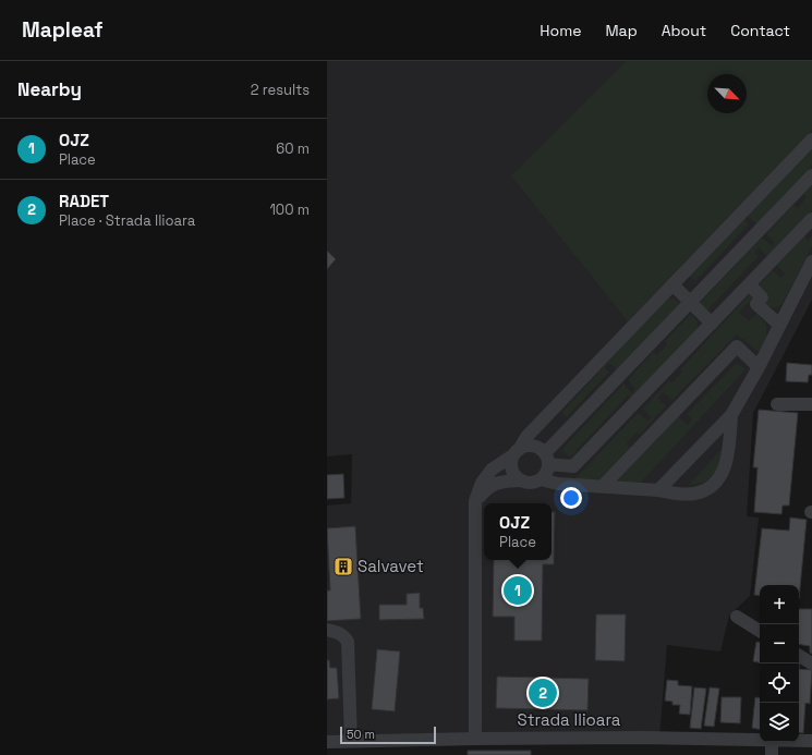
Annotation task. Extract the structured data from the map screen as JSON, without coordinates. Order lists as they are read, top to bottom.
{
  "streets": {
    "street": ["Strada Ilioara"]
  },
  "places": {
    "building": ["Salvavet"]
  },
  "scale_bar": "50 m",
  "north": "bottom right",
  "page": {
    "header": "Mapleaf",
    "nav": [
      "Home",
      "Map",
      "About",
      "Contact"
    ],
    "heading": ["Nearby", "2 results"],
    "list": [
      {
        "mark": "1",
        "name": "OJZ",
        "note": "Place",
        "value": "60 m"
      },
      {
        "mark": "2",
        "name": "RADET",
        "note": "Place · Strada Ilioara",
        "value": "100 m"
      }
    ],
    "popup": ["OJZ", "Place"],
    "pins": ["1", "2"],
    "map_buttons": ["+", "−"],
    "scale": "50 m"
  }
}
